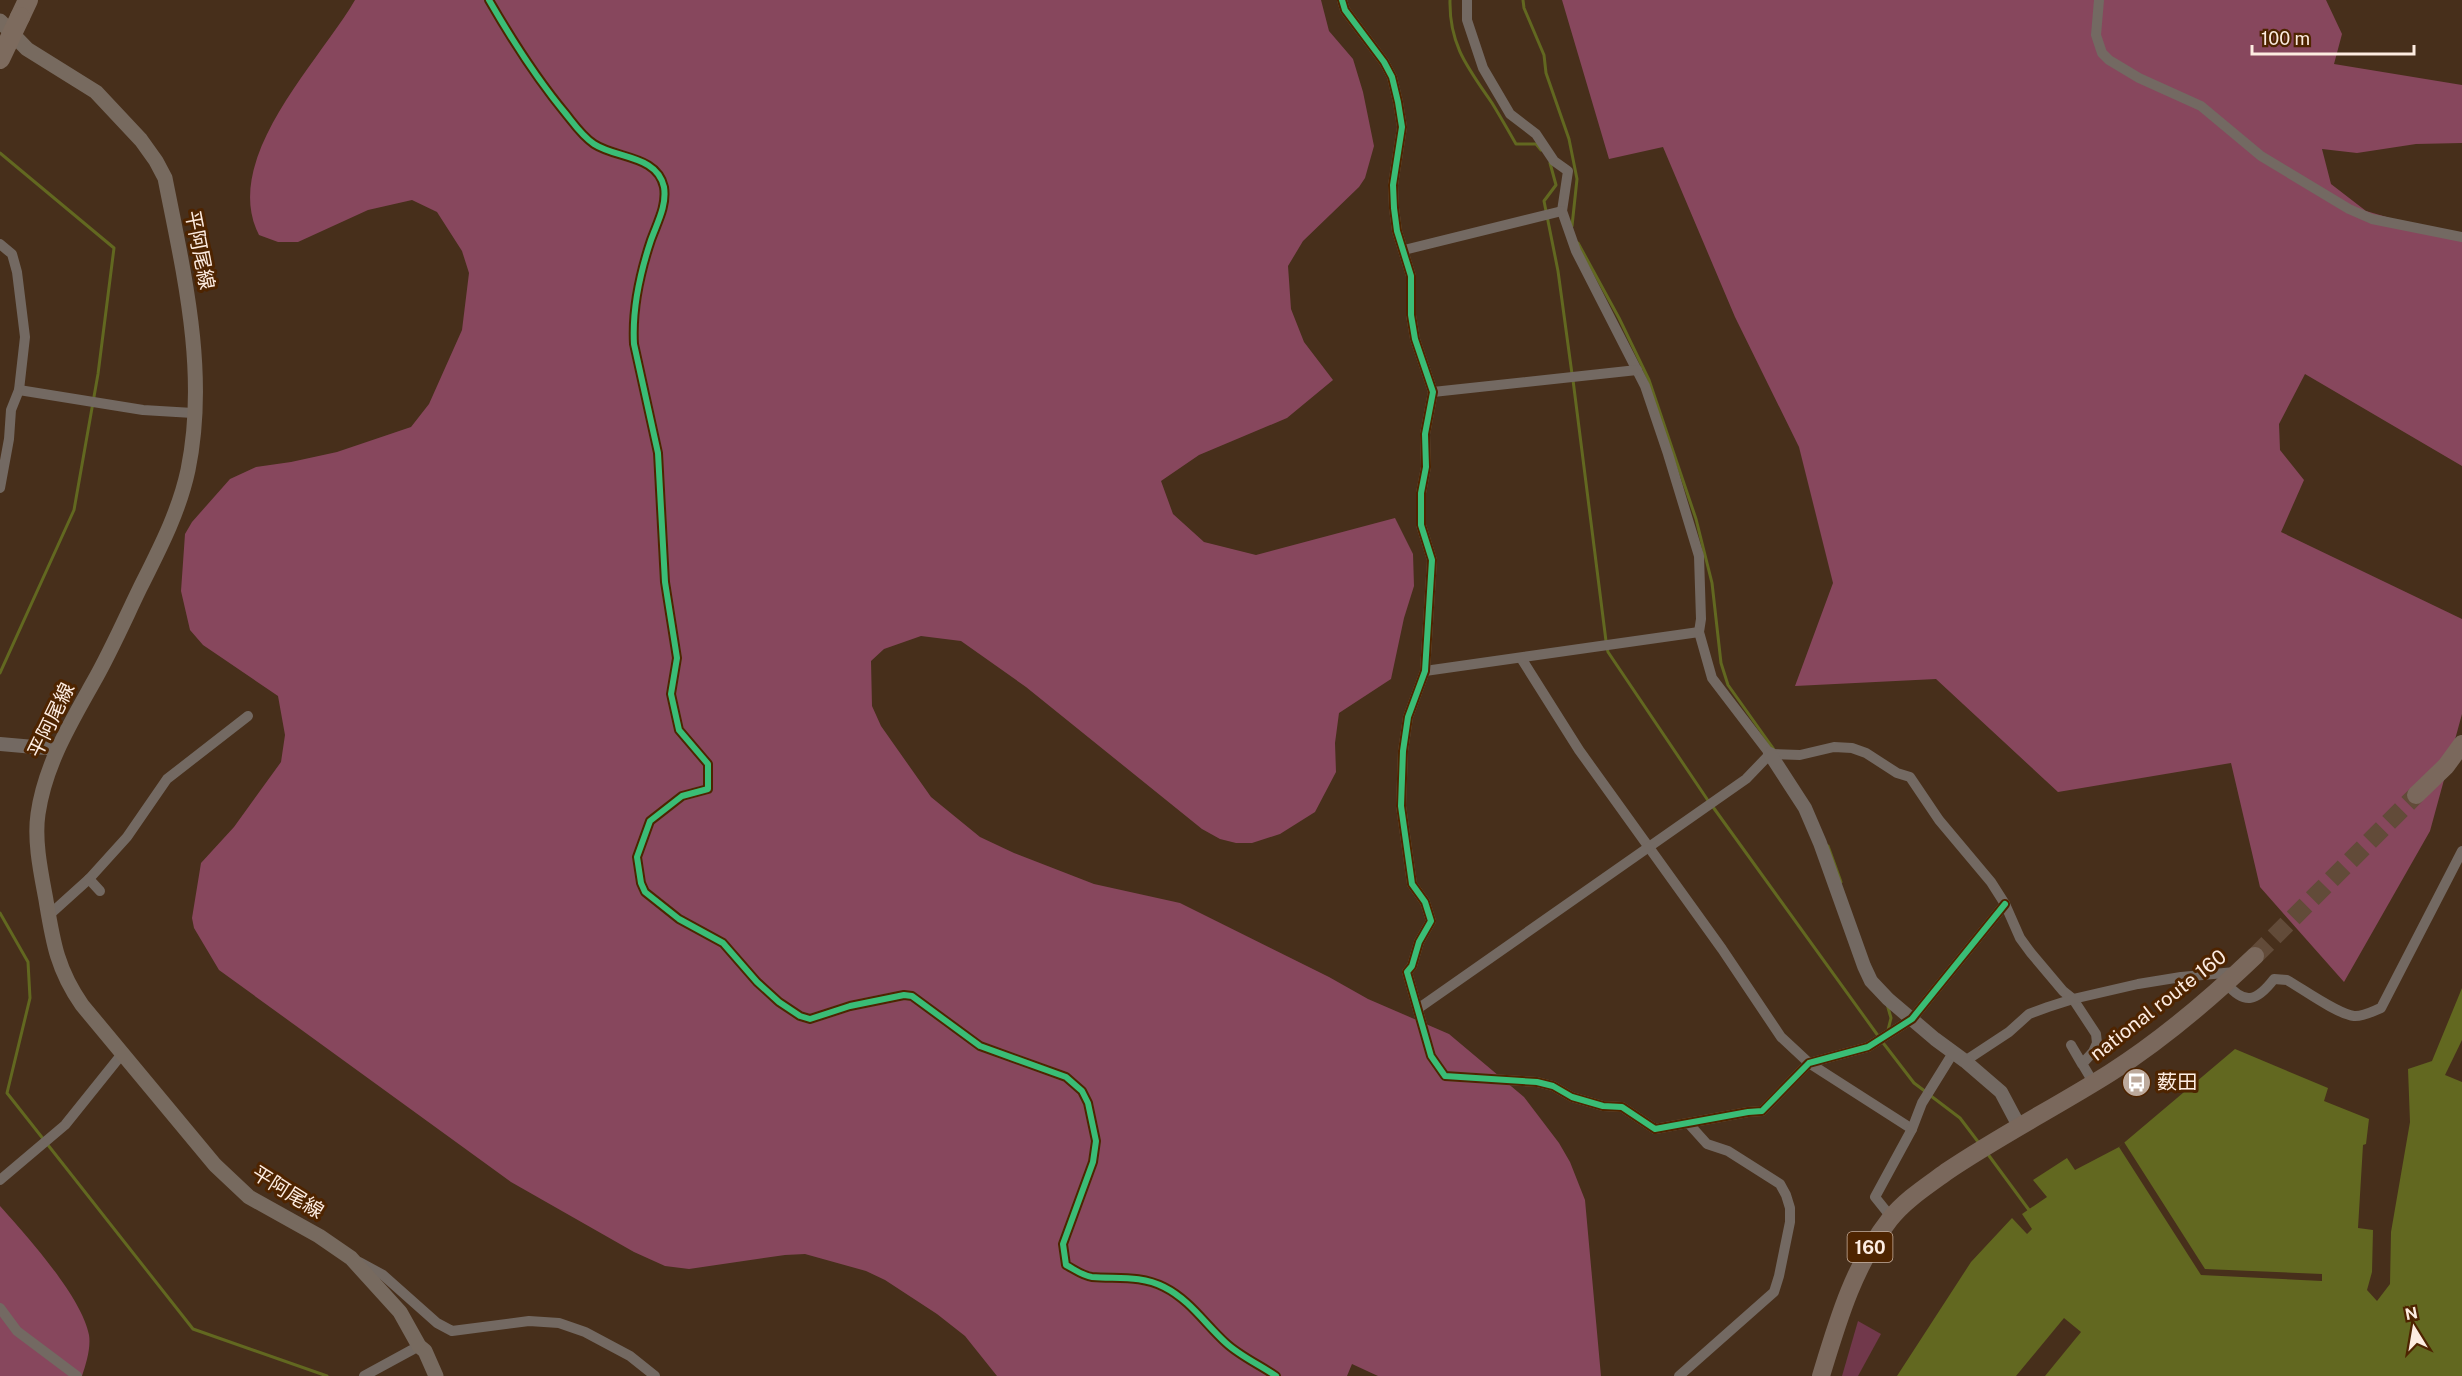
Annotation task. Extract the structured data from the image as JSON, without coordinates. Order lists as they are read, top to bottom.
{
  "streets": {
    "highway": ["national route 160", "160"],
    "main road": ["平阿尾線"]
  },
  "crossings": [
    ["national route 160", "160"]
  ],
  "places": {
    "bus stop": ["薮田"]
  },
  "scale_bar": "100 m",
  "north": "top"
}
